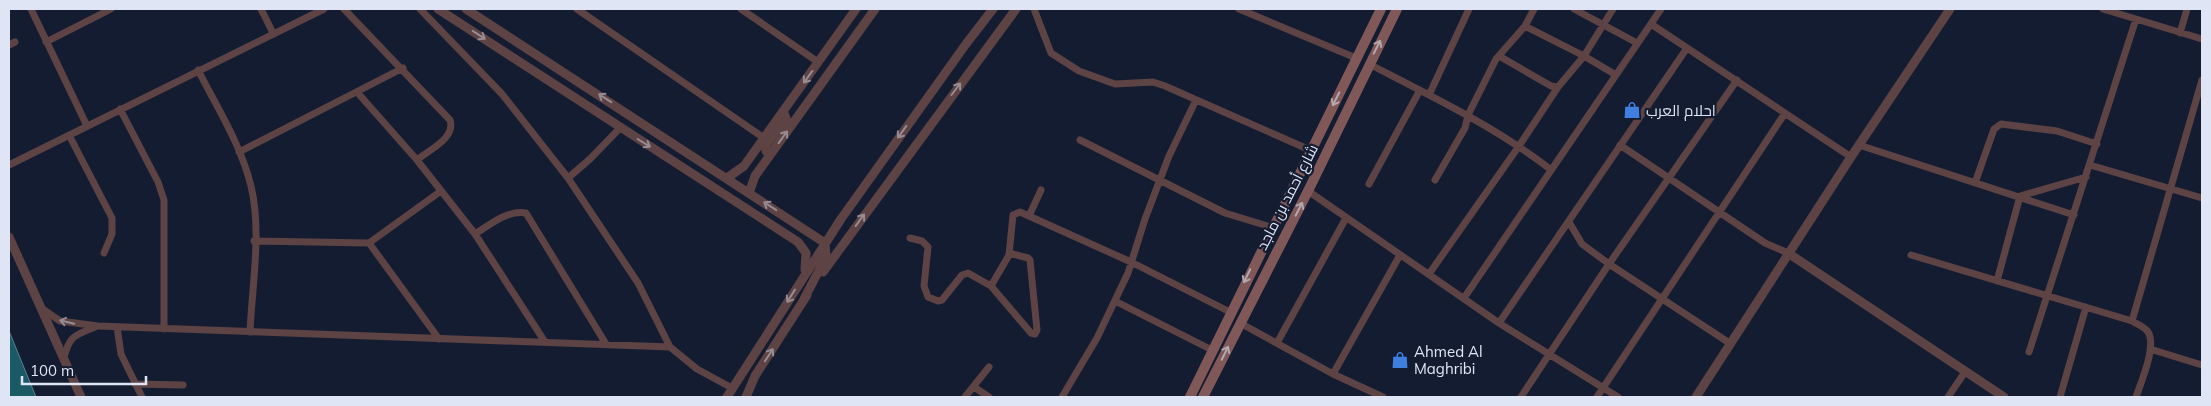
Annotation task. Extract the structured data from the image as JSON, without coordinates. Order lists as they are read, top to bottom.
{
  "streets": {
    "main road": ["شارع أحمد بن ماجد"]
  },
  "places": {
    "shop": ["احلام العرب", "Ahmed Al Maghribi"]
  },
  "scale_bar": "100 m"
}
